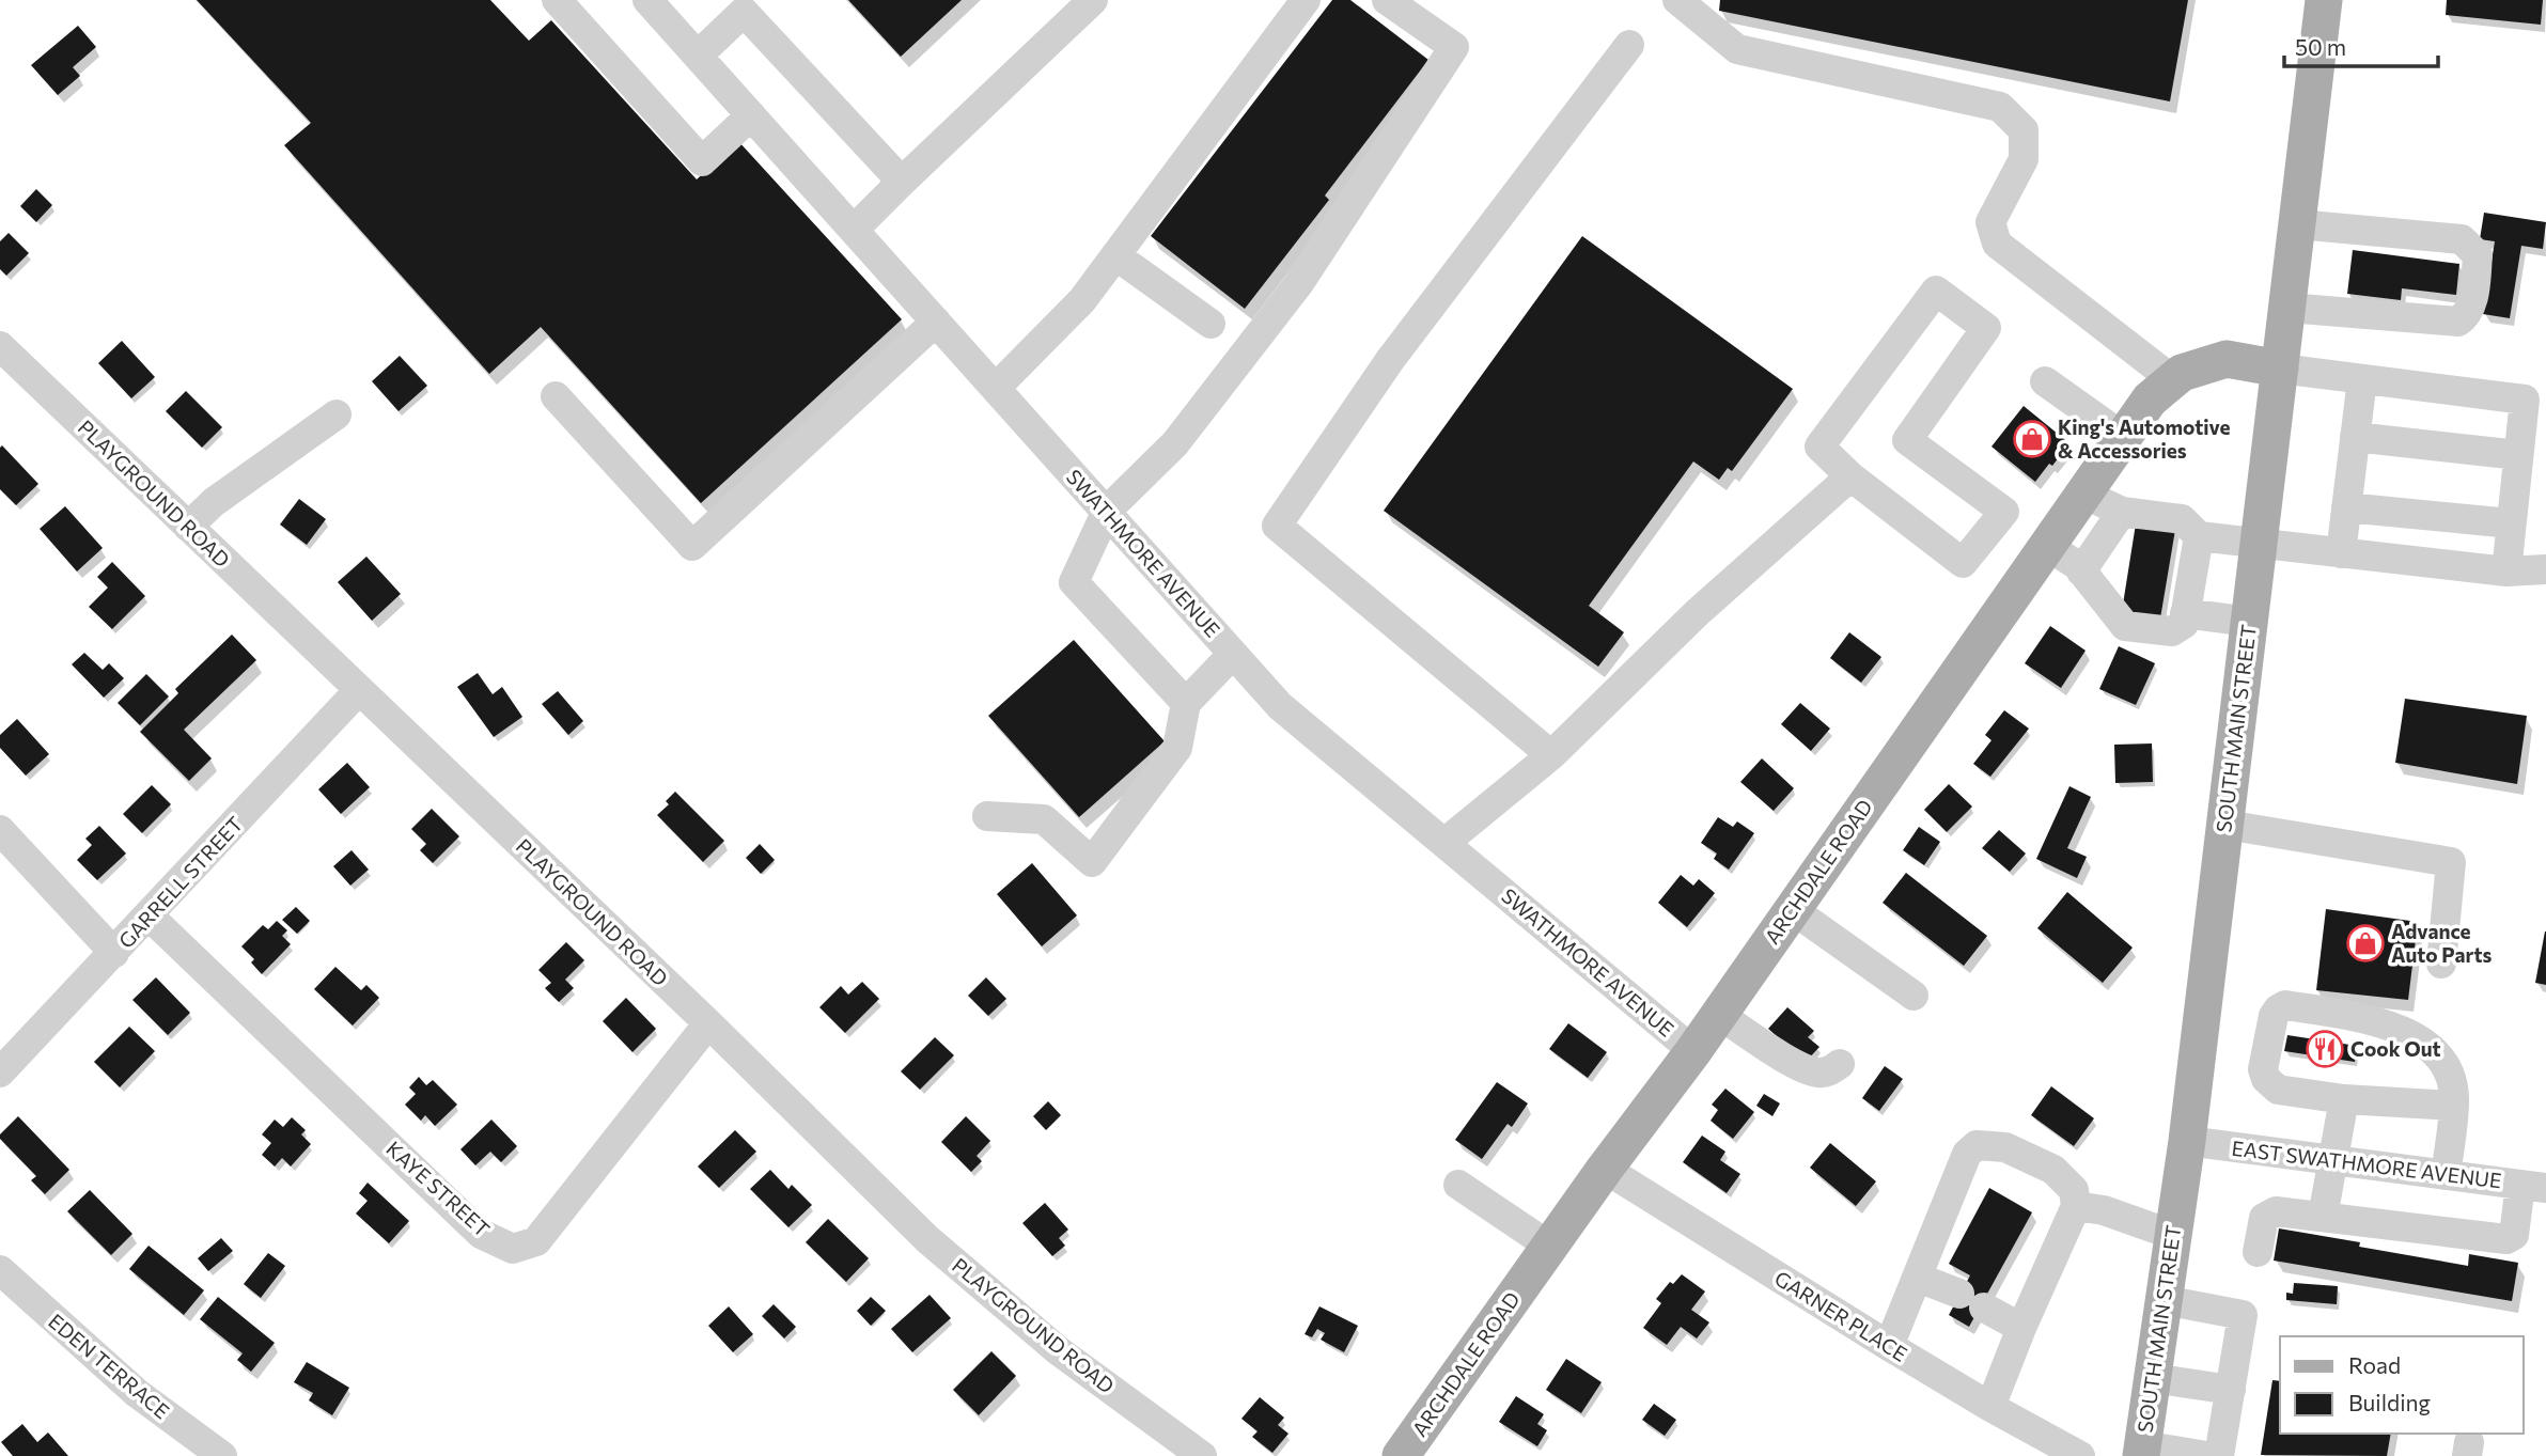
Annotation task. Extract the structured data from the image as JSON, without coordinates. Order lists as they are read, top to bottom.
{
  "streets": {
    "main road": ["SOUTH MAIN STREET", "ARCHDALE ROAD"],
    "street": [
      "PLAYGROUND ROAD",
      "SWATHMORE AVENUE",
      "GARRELL STREET",
      "EAST SWATHMORE AVENUE",
      "KAYE STREET",
      "GARNER PLACE",
      "EDEN TERRACE"
    ]
  },
  "crossings": [
    ["PLAYGROUND ROAD", "GARRELL STREET"],
    ["PLAYGROUND ROAD", "KAYE STREET"],
    ["SWATHMORE AVENUE", "ARCHDALE ROAD"],
    ["SOUTH MAIN STREET", "ARCHDALE ROAD"],
    ["SOUTH MAIN STREET", "EAST SWATHMORE AVENUE"],
    ["ARCHDALE ROAD", "GARNER PLACE"],
    ["GARRELL STREET", "KAYE STREET"]
  ],
  "places": {
    "shop": ["King's Automotive & Accessories", "Advance Auto Parts"],
    "restaurant": ["Cook Out"]
  },
  "legend": ["Road", "Building"],
  "scale_bar": "50 m"
}
